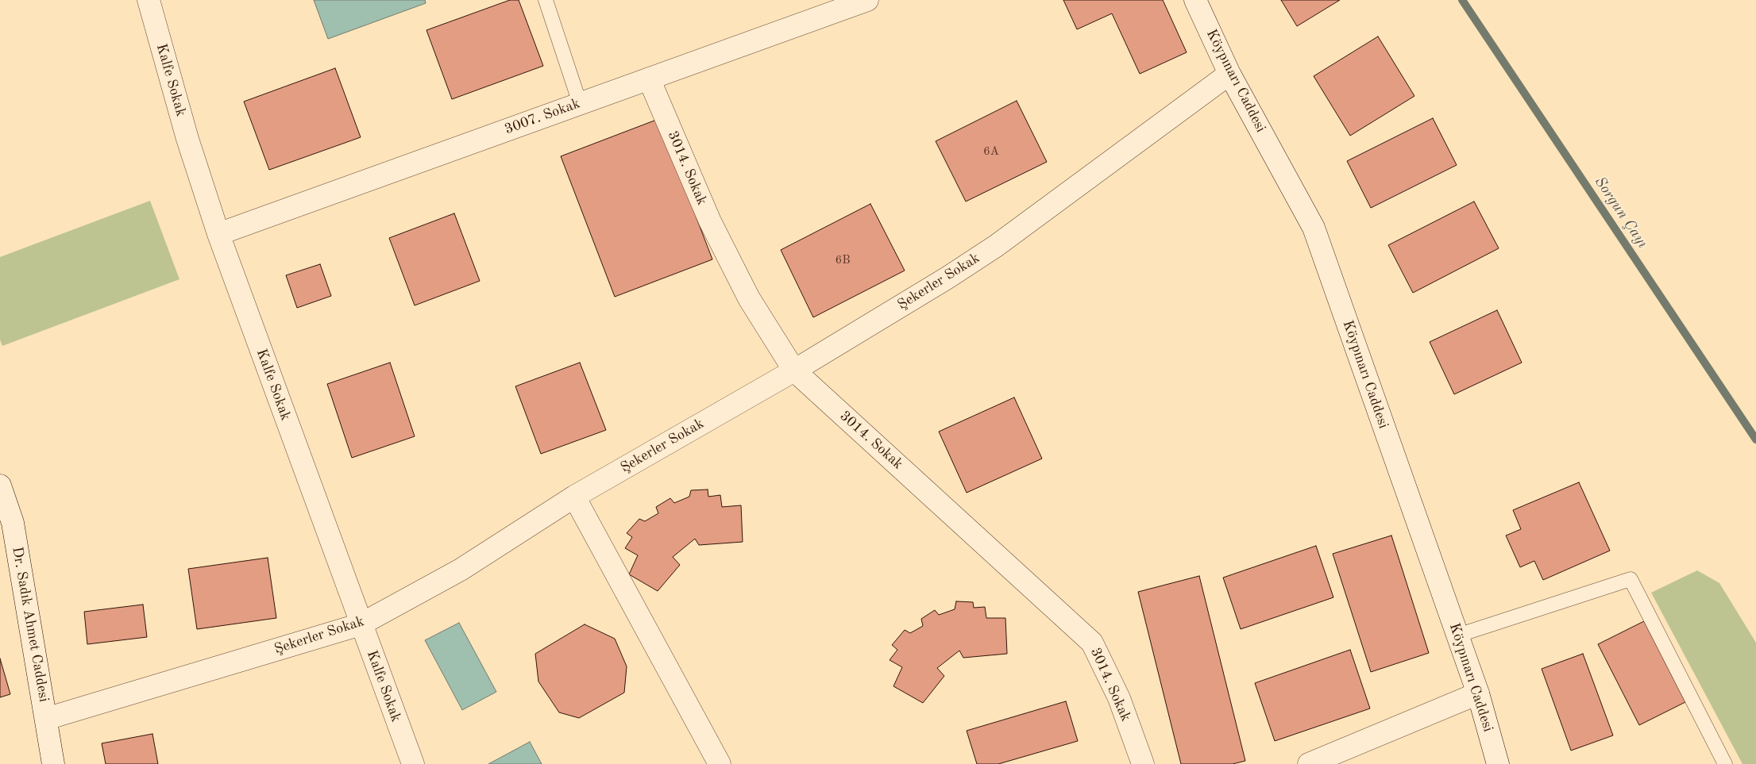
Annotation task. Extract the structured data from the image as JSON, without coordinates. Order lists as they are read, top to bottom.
{
  "streets": {
    "street": [
      "Kalfe Sokak",
      "Köypınarı Caddesi",
      "3007. Sokak",
      "3014. Sokak",
      "Şekerler Sokak",
      "Dr. Sadık Ahmet Caddesi"
    ]
  },
  "crossings": [
    ["Kalfe Sokak", "3007. Sokak"],
    ["Kalfe Sokak", "Şekerler Sokak"],
    ["Köypınarı Caddesi", "Şekerler Sokak"],
    ["3007. Sokak", "3014. Sokak"],
    ["3014. Sokak", "Şekerler Sokak"],
    ["Şekerler Sokak", "Dr. Sadık Ahmet Caddesi"]
  ],
  "water": ["Sorgun Çayı"],
  "house_numbers": ["6A", "6B"]
}
